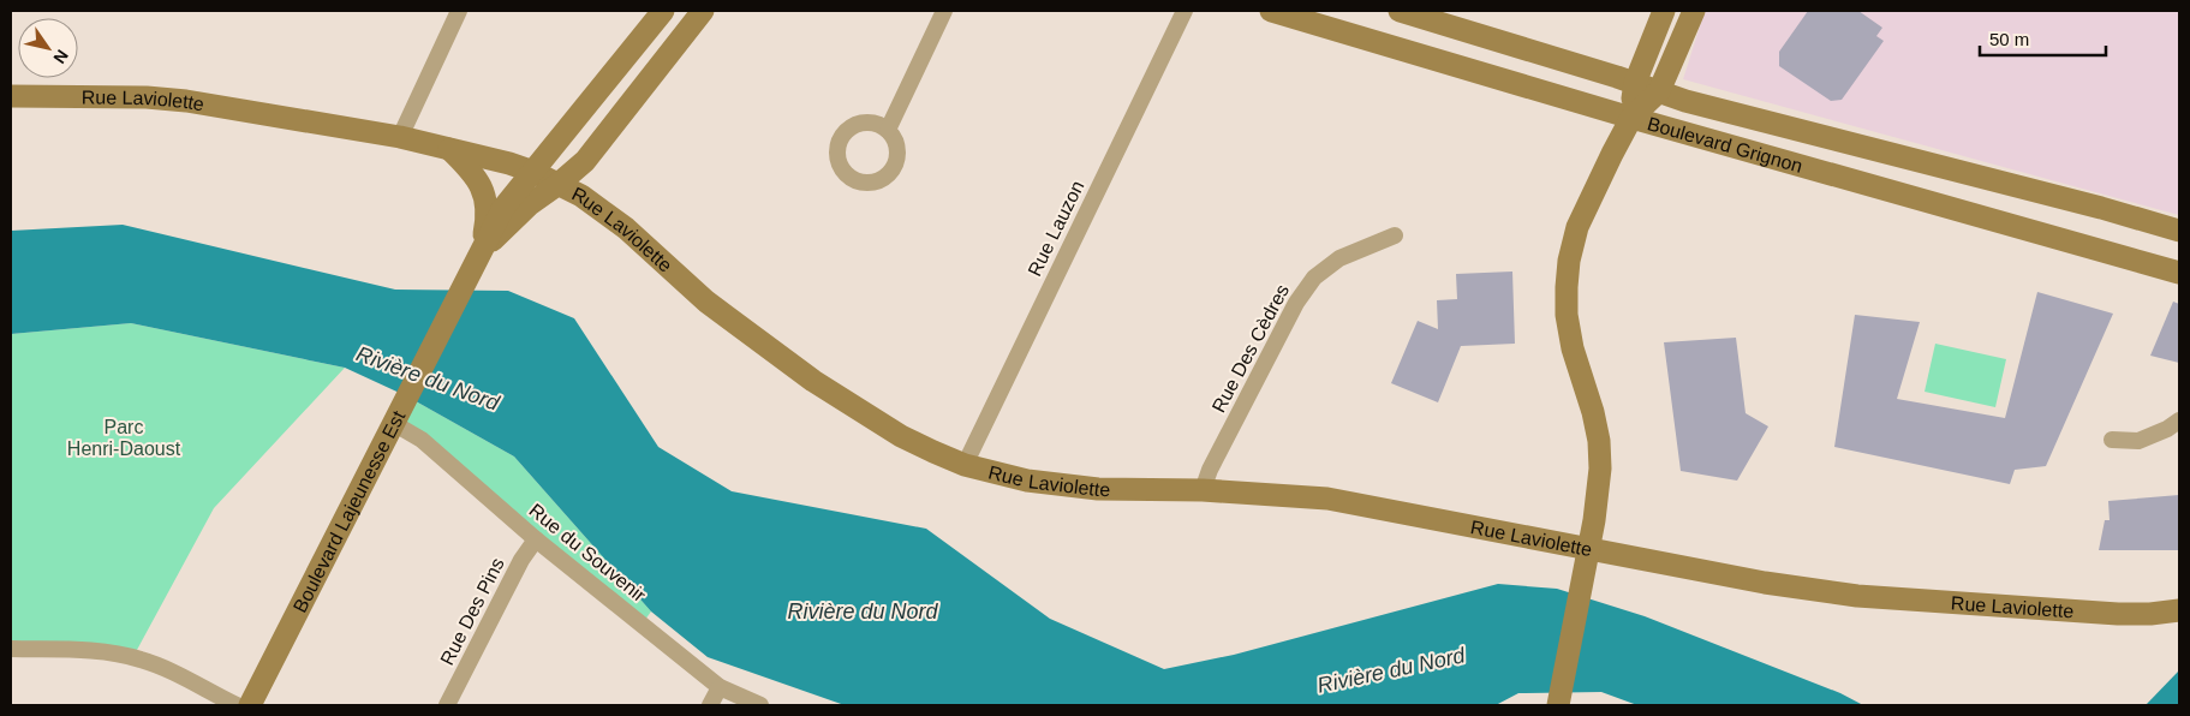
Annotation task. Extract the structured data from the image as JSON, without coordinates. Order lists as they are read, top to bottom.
{
  "streets": {
    "street": [
      "Rue Laviolette",
      "Boulevard Grignon",
      "Rue Lauzon",
      "Rue Des Cèdres",
      "Boulevard Lajeunesse Est",
      "Rue du Souvenir",
      "Rue Des Pins"
    ]
  },
  "crossings": [
    ["Rue Laviolette", "Rue Lauzon"],
    ["Rue Laviolette", "Rue Des Cèdres"],
    ["Rue Laviolette", "Boulevard Lajeunesse Est"],
    ["Boulevard Lajeunesse Est", "Rue du Souvenir"],
    ["Rue du Souvenir", "Rue Des Pins"]
  ],
  "water": ["Rivière du Nord"],
  "parks": ["Parc Henri-Daoust"],
  "scale_bar": "50 m",
  "north": "bottom right"
}
